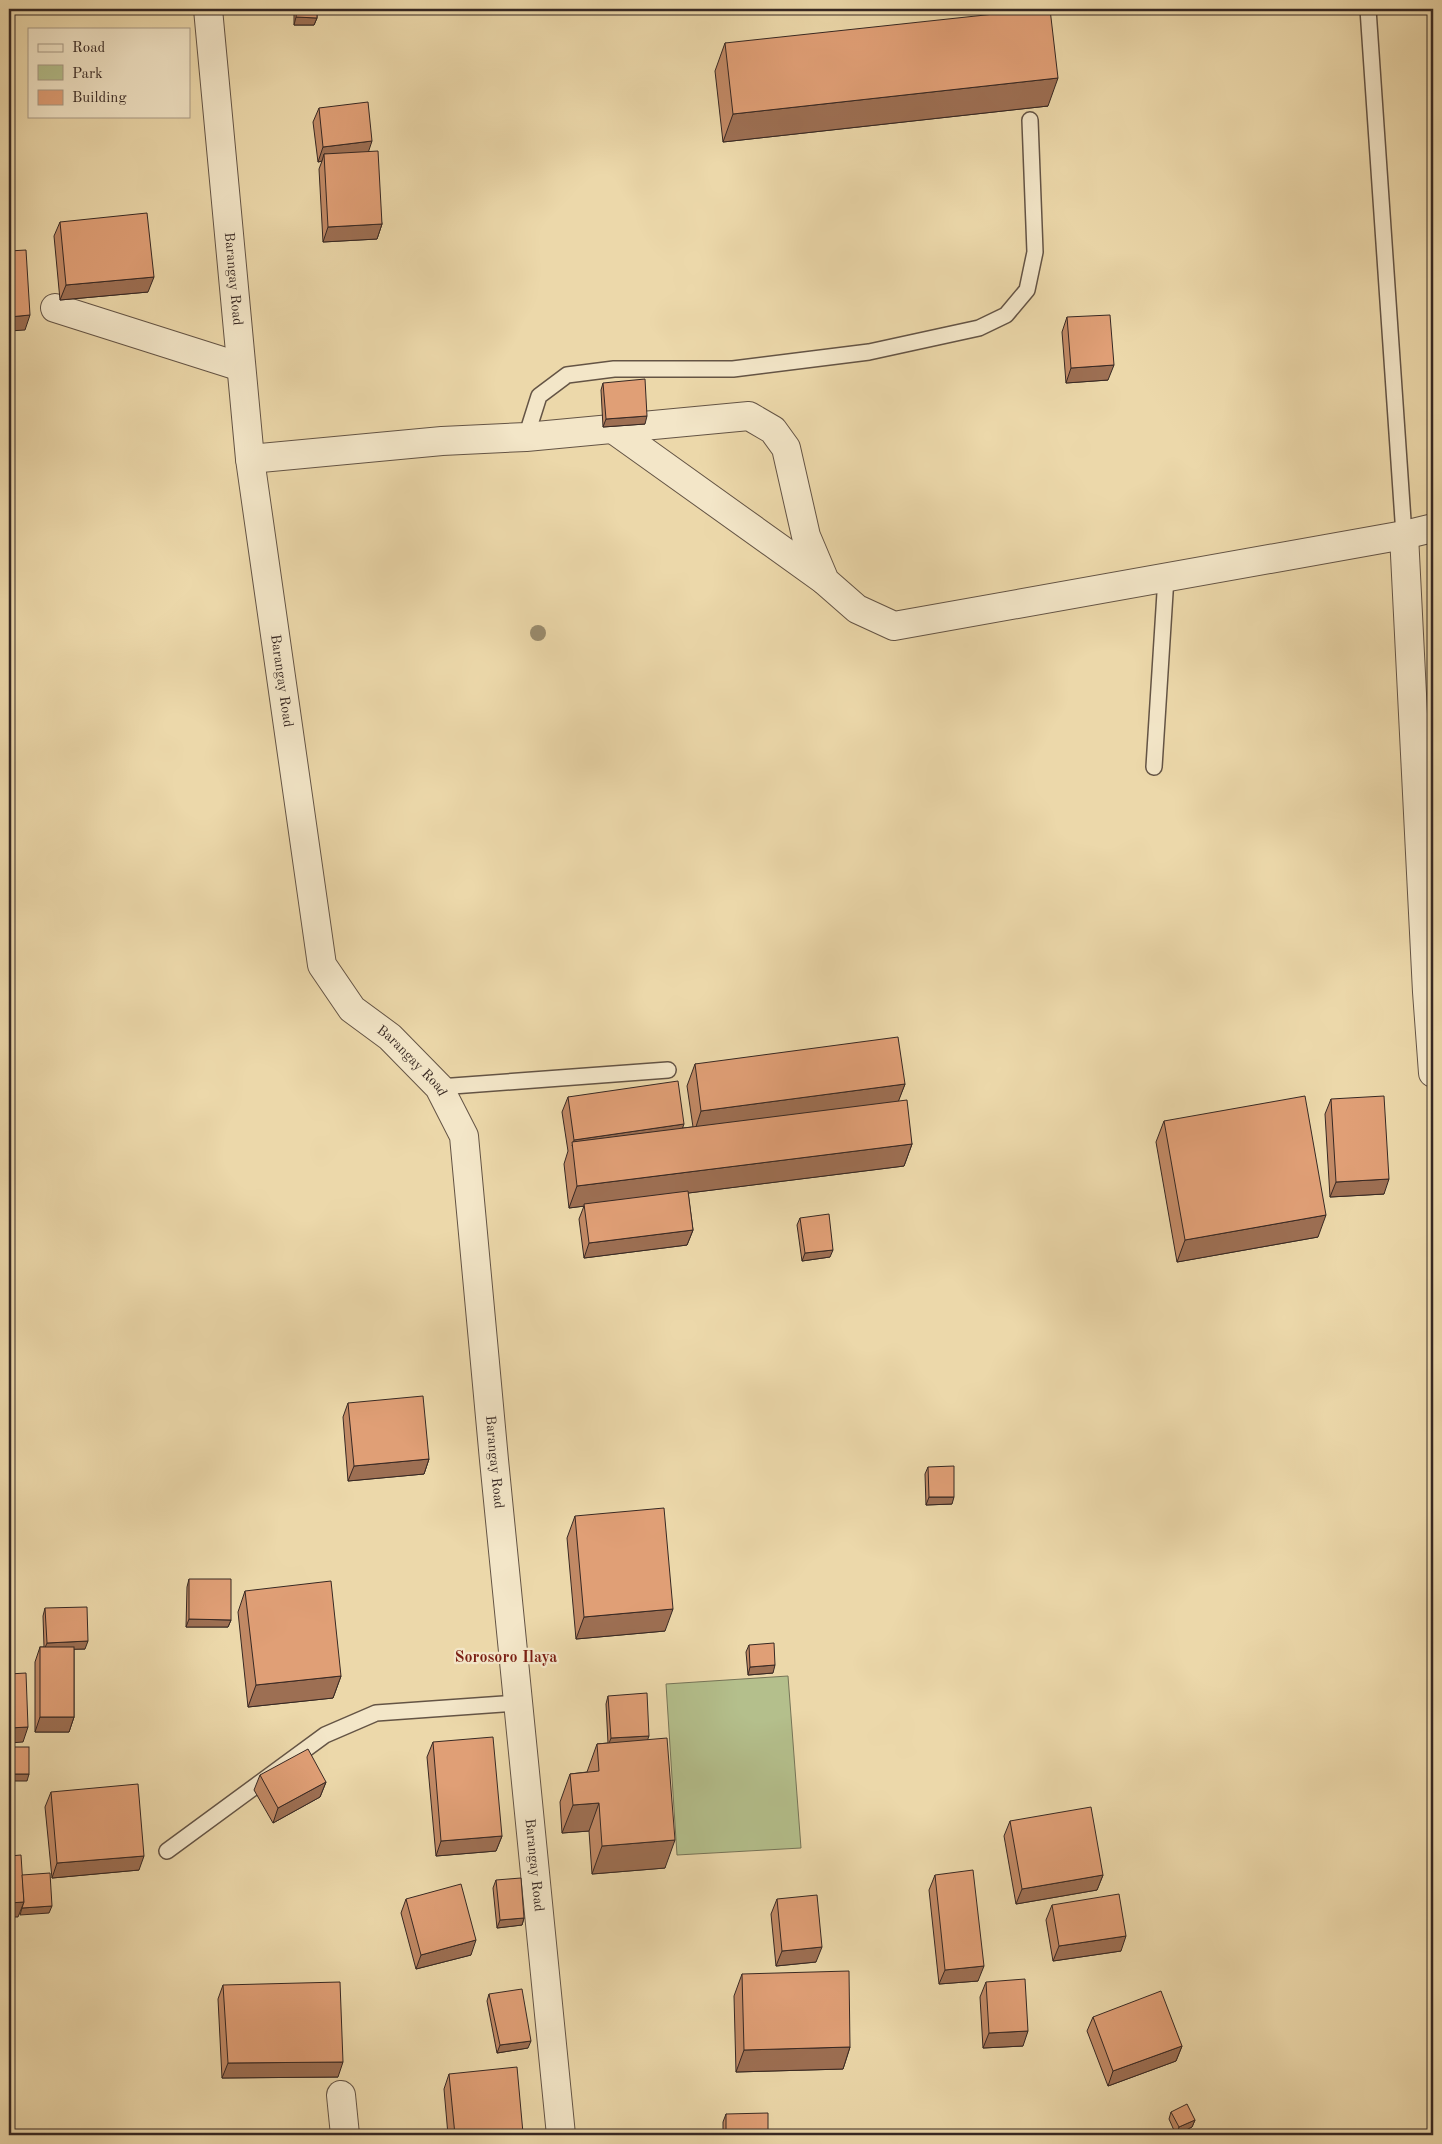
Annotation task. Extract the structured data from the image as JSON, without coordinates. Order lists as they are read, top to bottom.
{
  "streets": {
    "street": ["Barangay Road"]
  },
  "districts": ["Sorosoro Ilaya"],
  "legend": ["Road", "Park", "Building"]
}
